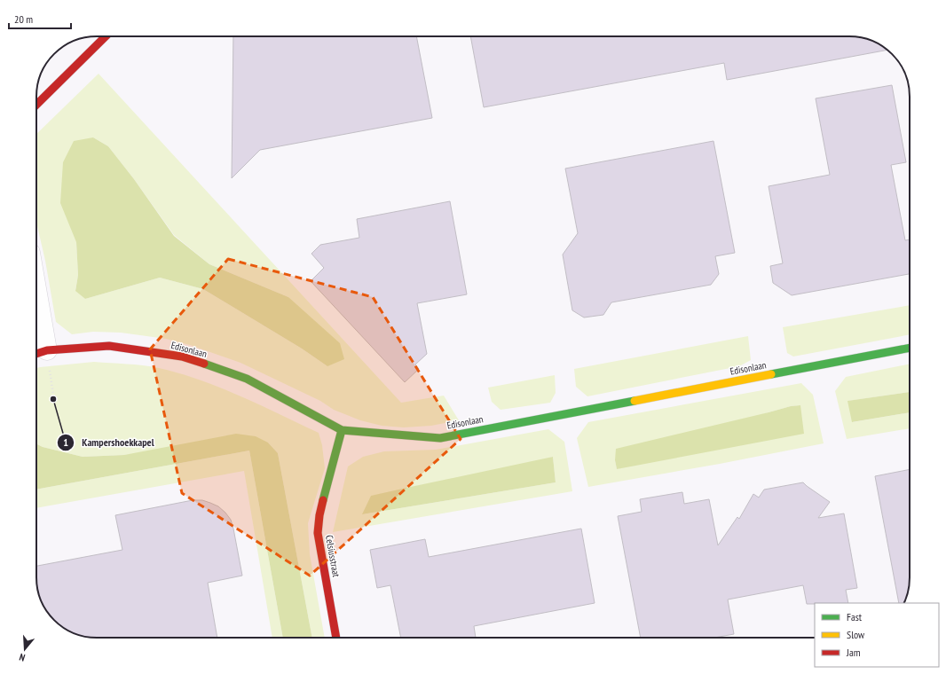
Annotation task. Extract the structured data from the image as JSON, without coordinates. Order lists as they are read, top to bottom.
{
  "streets": {
    "street": ["Edisonlaan", "Celsiusstraat"]
  },
  "crossings": [
    ["Edisonlaan", "Celsiusstraat"]
  ],
  "places": ["Kampershoekkapel"],
  "legend": ["Fast", "Slow", "Jam"],
  "scale_bar": "20 m",
  "north": "bottom"
}
